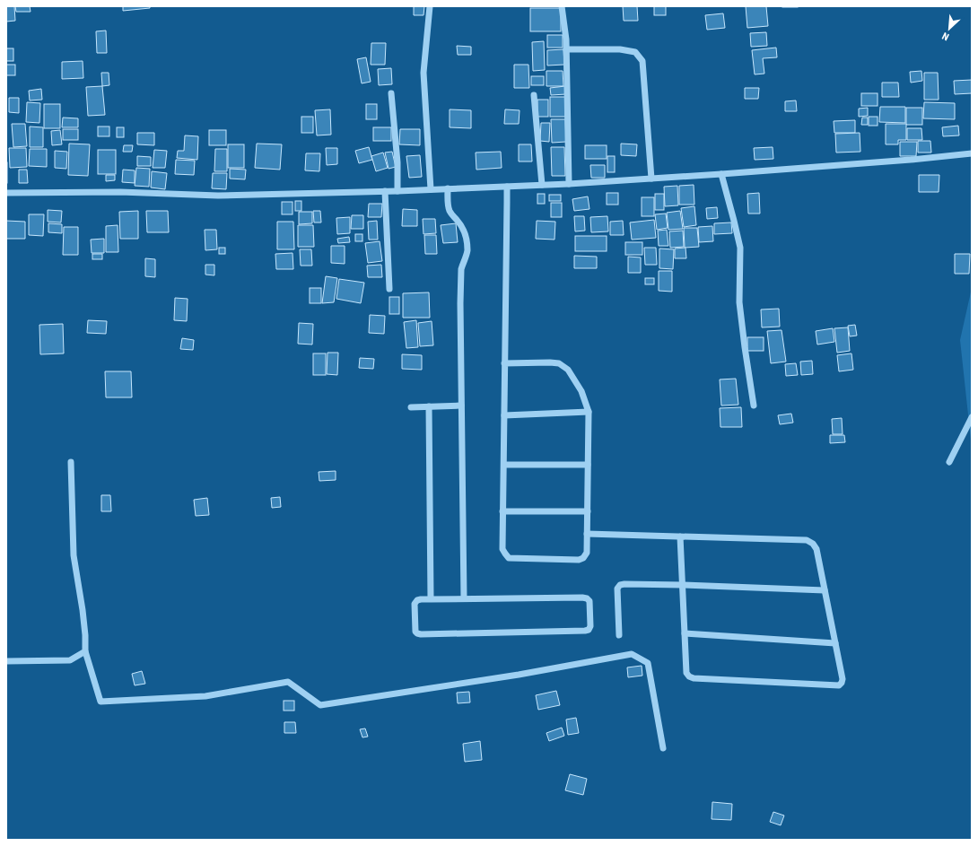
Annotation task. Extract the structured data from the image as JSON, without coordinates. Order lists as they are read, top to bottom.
{
  "north": "bottom left"
}
